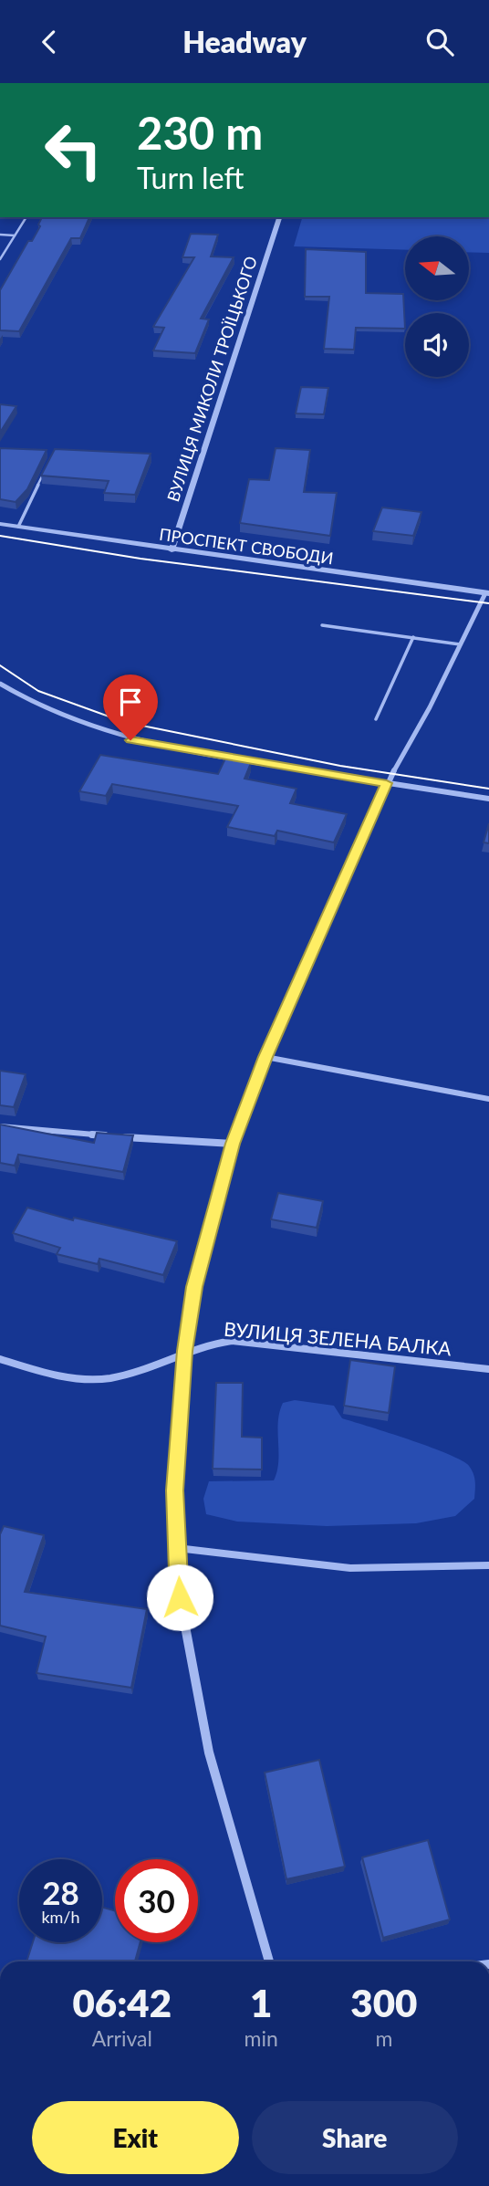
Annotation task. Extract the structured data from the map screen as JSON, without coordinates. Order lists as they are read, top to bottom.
{
  "streets": {
    "street": ["ВУЛИЦЯ МИКОЛИ ТРОЇЦЬКОГО", "ПРОСПЕКТ СВОБОДИ", "ВУЛИЦЯ ЗЕЛЕНА БАЛКА"]
  },
  "crossings": [
    ["ВУЛИЦЯ МИКОЛИ ТРОЇЦЬКОГО", "ПРОСПЕКТ СВОБОДИ"]
  ],
  "north": "left",
  "page": {
    "header": "Headway",
    "turn": ["230 m", "Turn left"],
    "speed": "28 km/h",
    "limit": "30",
    "eta": [
      "06:42",
      "Arrival",
      "1",
      "min",
      "300",
      "m"
    ],
    "buttons": ["Exit", "Share"]
  }
}
